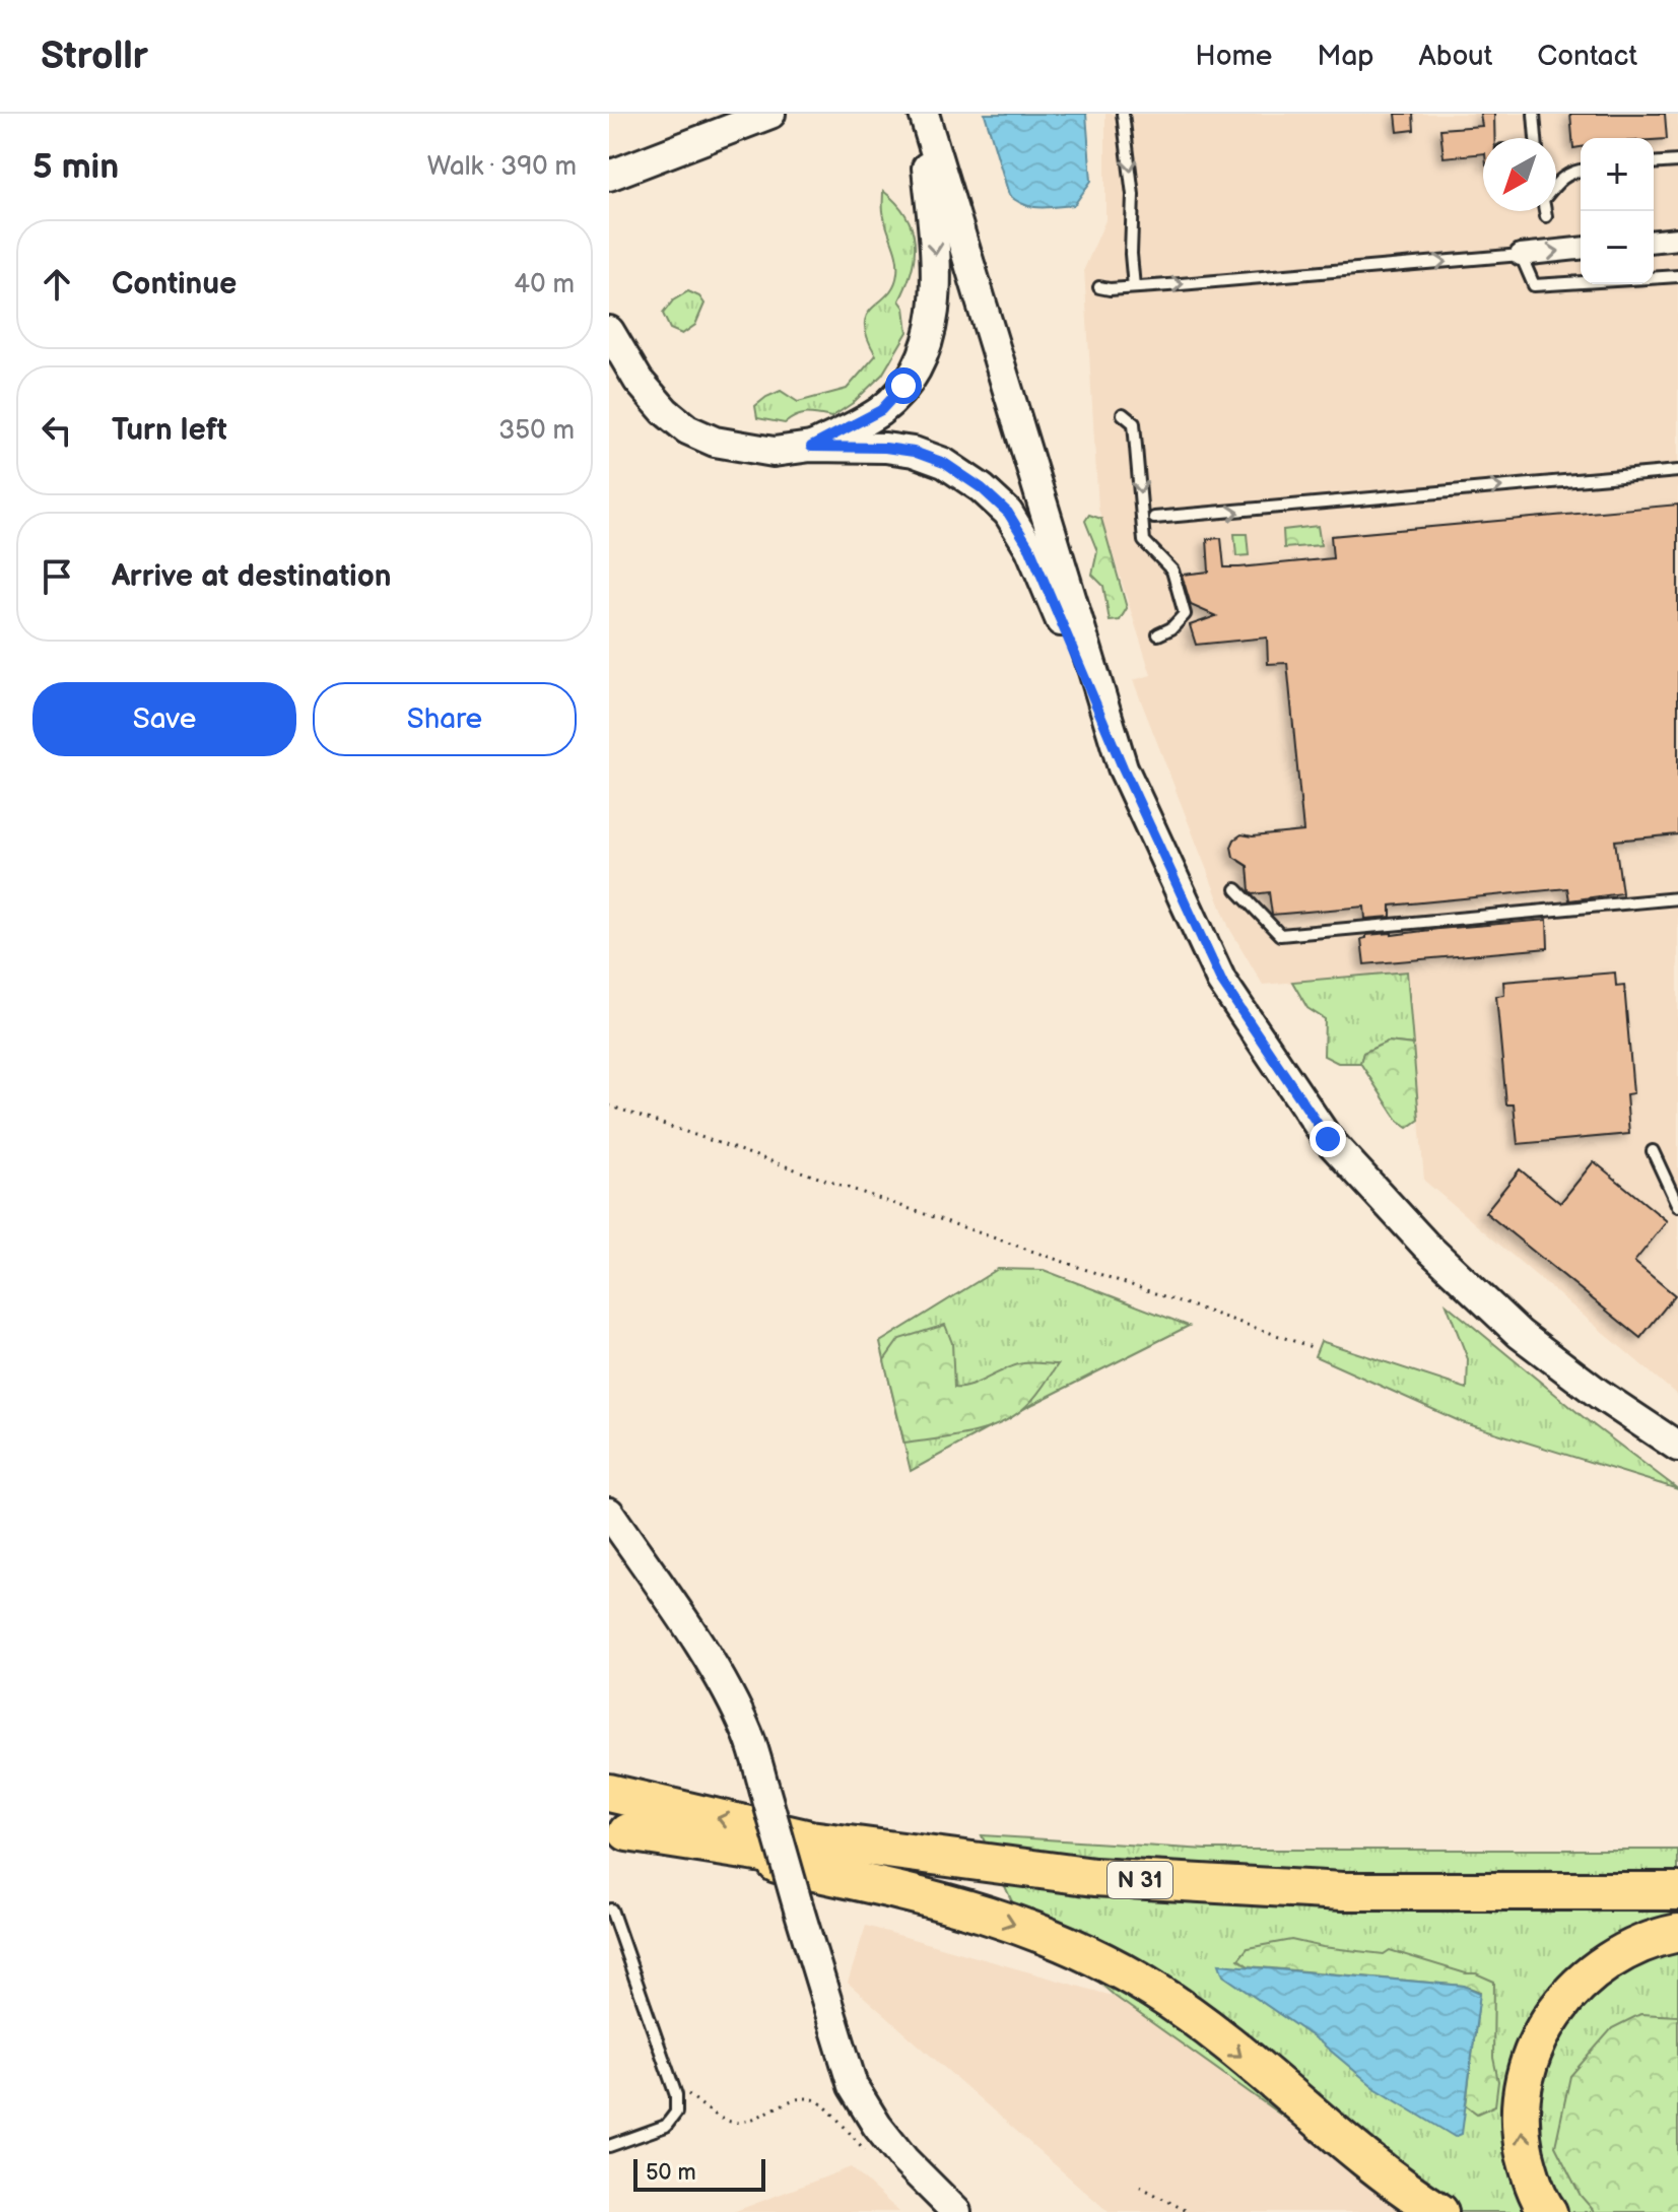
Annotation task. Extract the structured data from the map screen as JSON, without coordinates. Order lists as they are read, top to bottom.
{
  "streets": {
    "highway": ["N 31"]
  },
  "scale_bar": "50 m",
  "north": "bottom left",
  "page": {
    "header": "Strollr",
    "nav": [
      "Home",
      "Map",
      "About",
      "Contact"
    ],
    "heading": ["5 min", "Walk · 390 m"],
    "map_buttons": ["+", "−"],
    "list": [
      ["Continue", "40 m"],
      ["Turn left", "350 m"],
      "Arrive at destination"
    ],
    "buttons": ["Save", "Share"],
    "scale": "50 m"
  }
}
